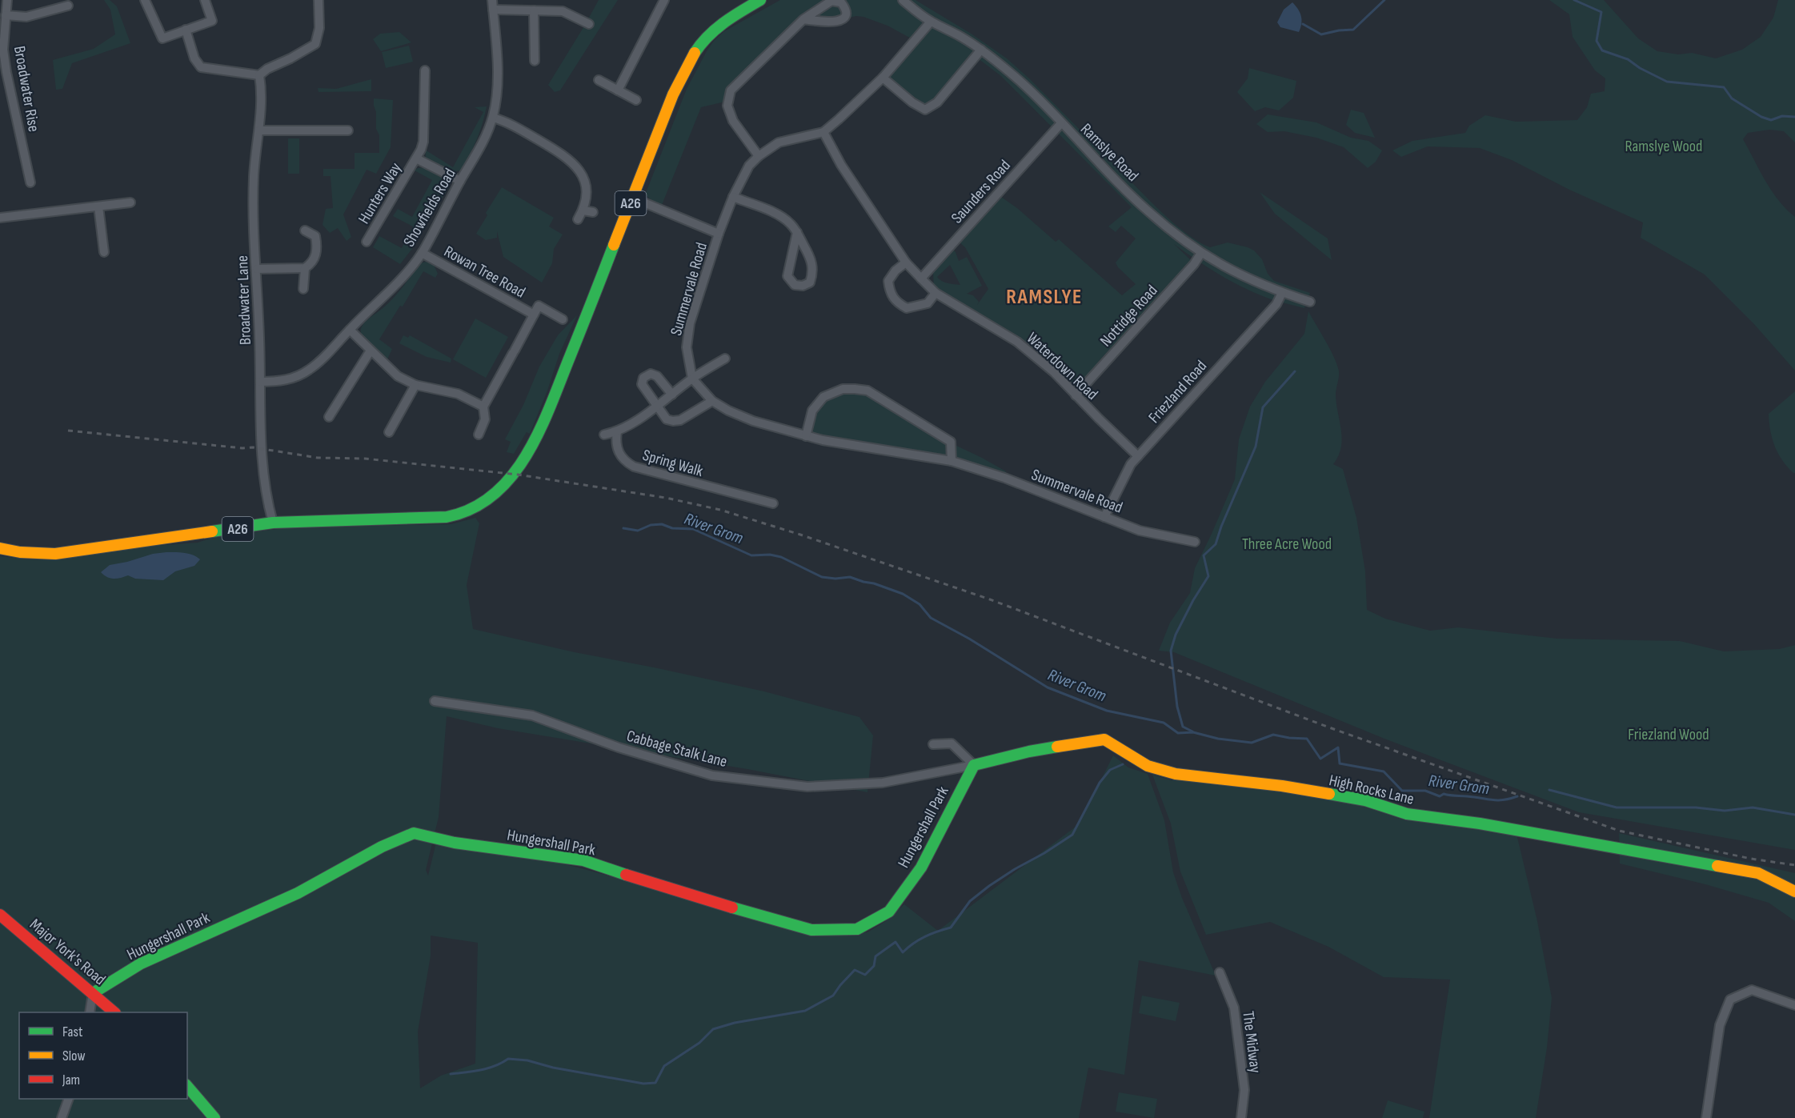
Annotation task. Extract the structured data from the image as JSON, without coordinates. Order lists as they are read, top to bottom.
{
  "streets": {
    "main road": [
      "A26",
      "High Rocks Lane",
      "Hungershall Park",
      "Major York's Road"
    ],
    "street": [
      "Broadwater Rise",
      "Ramslye Road",
      "Saunders Road",
      "Hunters Way",
      "Showfields Road",
      "Rowan Tree Road",
      "Summervale Road",
      "Broadwater Lane",
      "Nottidge Road",
      "Waterdown Road",
      "Friezland Road",
      "Spring Walk",
      "Cabbage Stalk Lane",
      "The Midway"
    ]
  },
  "crossings": [
    ["Ramslye Road", "Saunders Road"],
    ["Ramslye Road", "Nottidge Road"],
    ["Ramslye Road", "Friezland Road"],
    ["Saunders Road", "Waterdown Road"],
    ["Hunters Way", "Showfields Road"],
    ["A26", "Summervale Road"],
    ["A26", "Broadwater Lane"],
    ["Showfields Road", "Rowan Tree Road"],
    ["Showfields Road", "Broadwater Lane"],
    ["Summervale Road", "Waterdown Road"],
    ["Summervale Road", "Friezland Road"],
    ["Nottidge Road", "Waterdown Road"],
    ["Waterdown Road", "Friezland Road"],
    ["Cabbage Stalk Lane", "High Rocks Lane"],
    ["Cabbage Stalk Lane", "Hungershall Park"],
    ["High Rocks Lane", "Hungershall Park"],
    ["Hungershall Park", "Major York's Road"]
  ],
  "districts": ["RAMSLYE"],
  "water": ["River Grom"],
  "parks": ["Ramslye Wood", "Three Acre Wood", "Friezland Wood"],
  "legend": ["Fast", "Slow", "Jam"]
}
